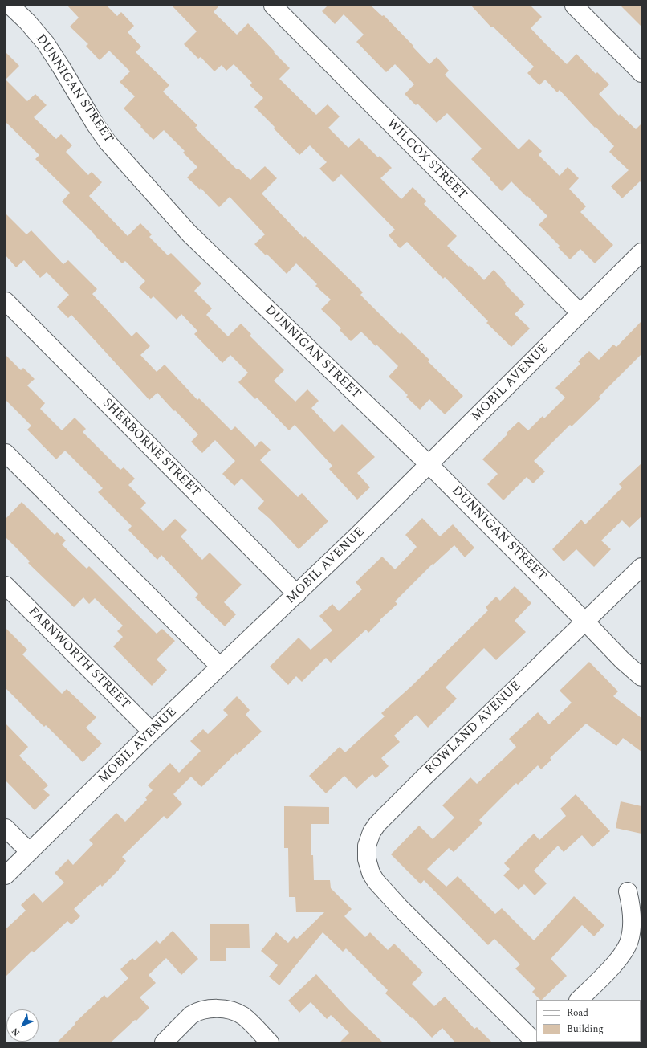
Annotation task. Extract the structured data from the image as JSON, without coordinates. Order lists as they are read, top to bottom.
{
  "streets": {
    "street": [
      "DUNNIGAN STREET",
      "WILCOX STREET",
      "MOBIL AVENUE",
      "SHERBORNE STREET",
      "FARNWORTH STREET",
      "ROWLAND AVENUE"
    ]
  },
  "crossings": [
    ["DUNNIGAN STREET", "MOBIL AVENUE"],
    ["DUNNIGAN STREET", "ROWLAND AVENUE"],
    ["WILCOX STREET", "MOBIL AVENUE"],
    ["MOBIL AVENUE", "SHERBORNE STREET"],
    ["MOBIL AVENUE", "FARNWORTH STREET"]
  ],
  "legend": ["Road", "Building"],
  "north": "bottom left"
}
